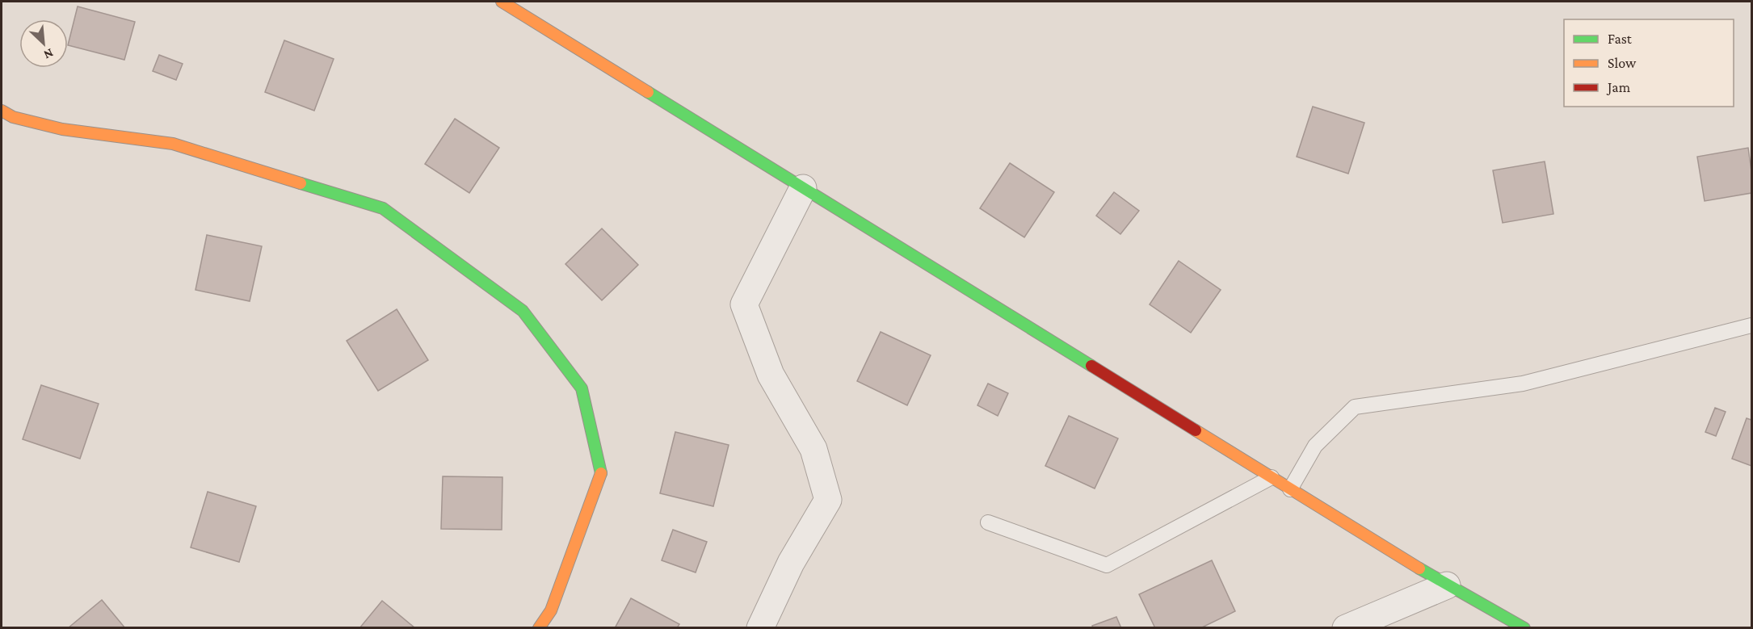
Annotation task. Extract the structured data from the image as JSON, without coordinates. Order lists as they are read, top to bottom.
{
  "legend": ["Fast", "Slow", "Jam"],
  "north": "bottom right"
}
